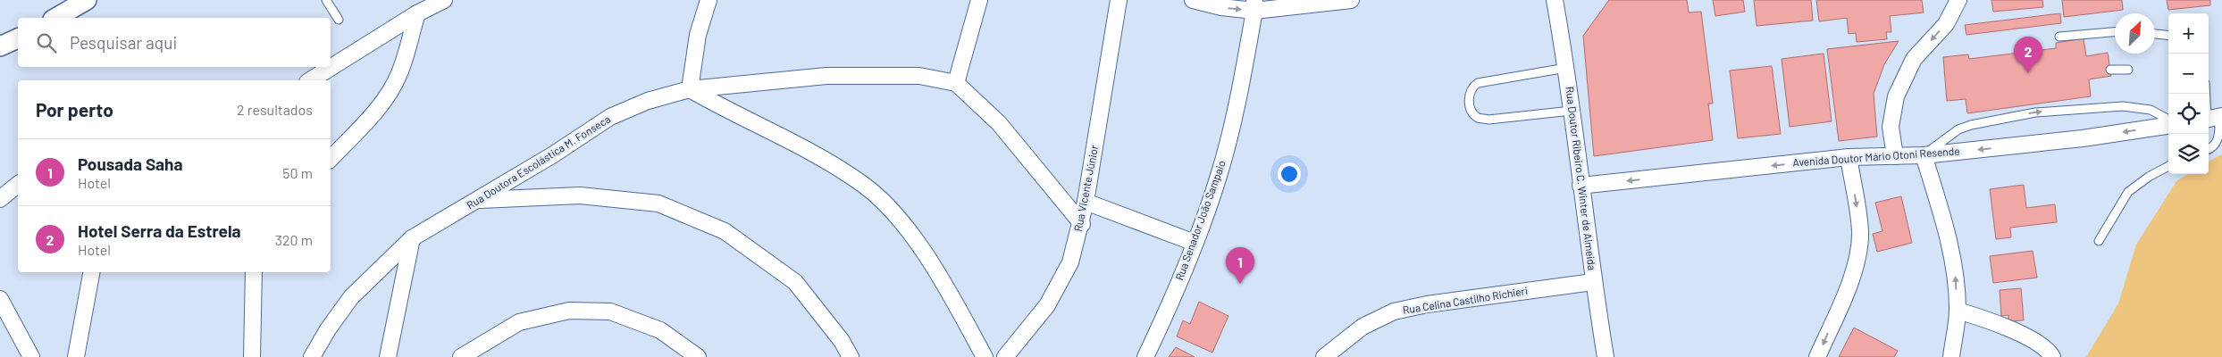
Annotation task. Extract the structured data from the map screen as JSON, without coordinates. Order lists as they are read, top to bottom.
{
  "streets": {
    "street": [
      "Avenida Doutor Mário Otoni Resende",
      "Rua Doutora Escolástica M. Fonseca",
      "Rua Doutor Ribeiro C. Winter de Almeida",
      "Rua Vicente Júnior",
      "Rua Senador João Sampaio",
      "Rua Celina Castilho Richieri"
    ]
  },
  "crossings": [
    ["Avenida Doutor Mário Otoni Resende", "Rua Doutor Ribeiro C. Winter de Almeida"],
    ["Rua Doutor Ribeiro C. Winter de Almeida", "Rua Celina Castilho Richieri"]
  ],
  "one_way": ["Avenida Doutor Mário Otoni Resende"],
  "north": "top right",
  "page": {
    "map_buttons": ["+", "−"],
    "search": "Pesquisar aqui",
    "pins": ["2", "1"],
    "heading": ["Por perto", "2 resultados"],
    "list": [
      {
        "mark": "1",
        "name": "Pousada Saha",
        "note": "Hotel",
        "value": "50 m"
      },
      {
        "mark": "2",
        "name": "Hotel Serra da Estrela",
        "note": "Hotel",
        "value": "320 m"
      }
    ]
  }
}
